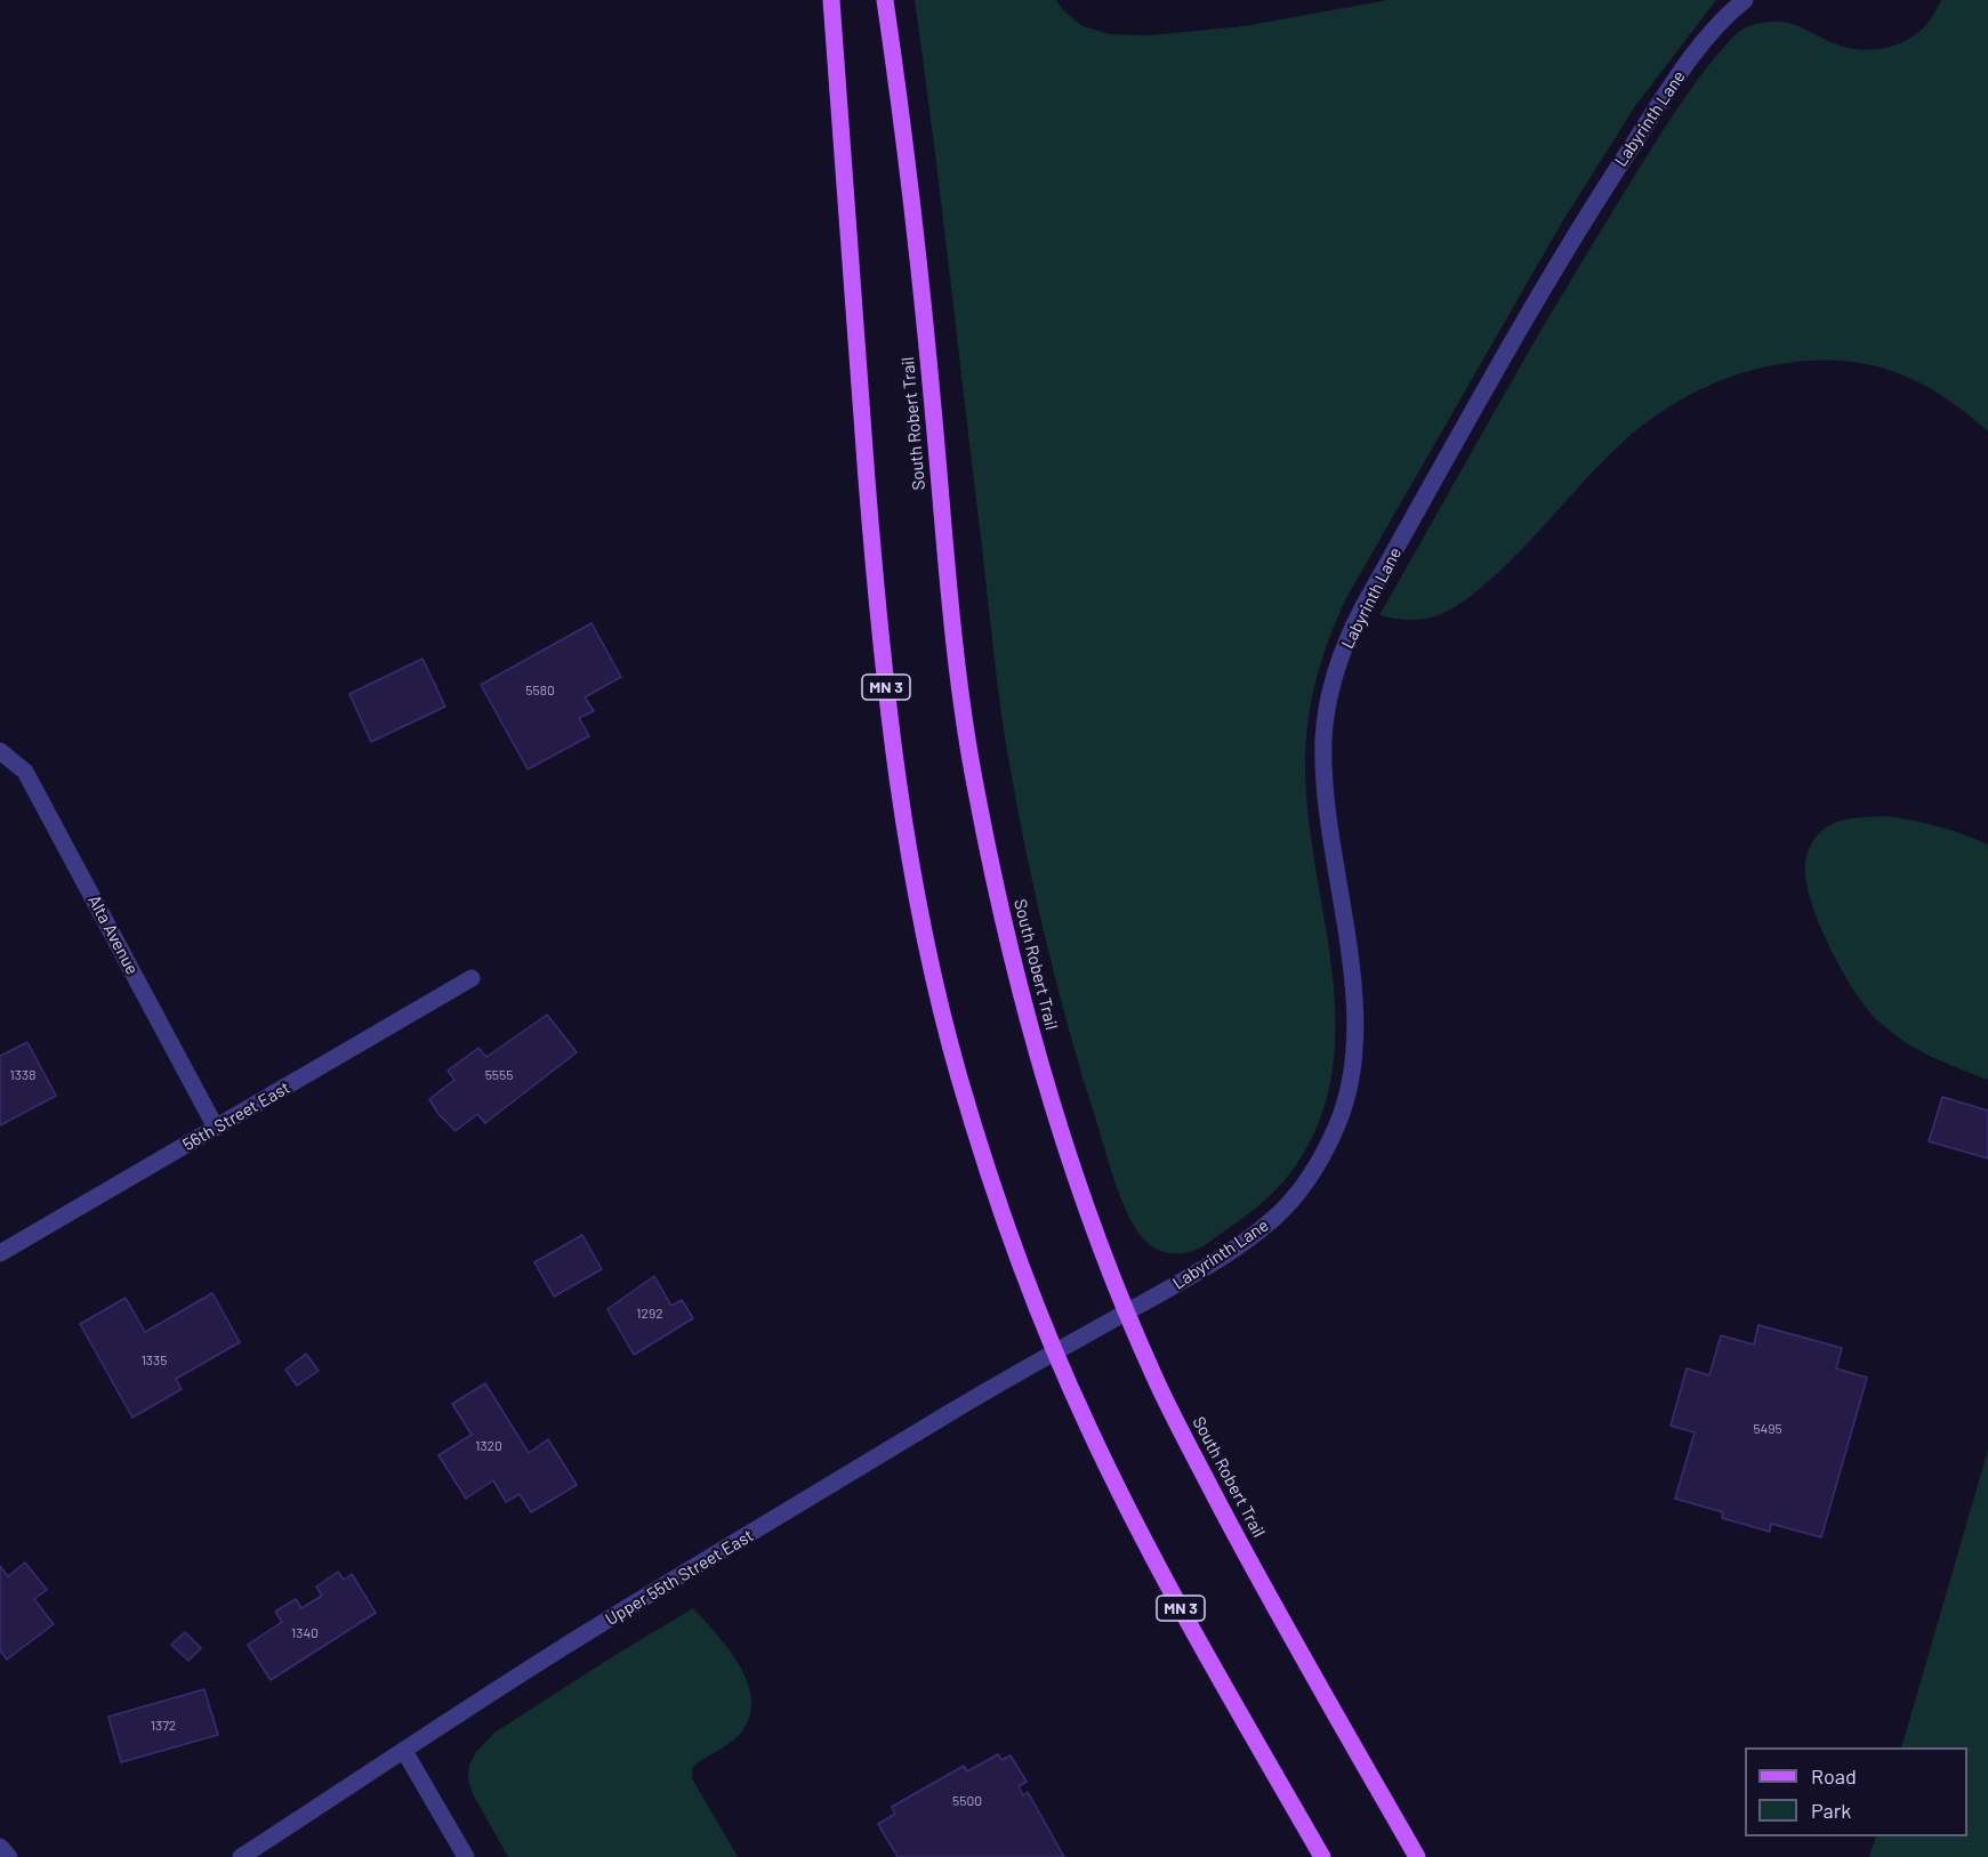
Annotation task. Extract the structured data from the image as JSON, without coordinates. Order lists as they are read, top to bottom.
{
  "streets": {
    "main road": ["South Robert Trail", "MN 3"],
    "street": [
      "Labyrinth Lane",
      "Alta Avenue",
      "56th Street East",
      "Upper 55th Street East"
    ]
  },
  "crossings": [
    ["Labyrinth Lane", "South Robert Trail"],
    ["Labyrinth Lane", "Upper 55th Street East"],
    ["South Robert Trail", "Upper 55th Street East"],
    ["MN 3", "Upper 55th Street East"],
    ["Alta Avenue", "56th Street East"]
  ],
  "house_numbers": [
    "5580",
    "1338",
    "5555",
    "1292",
    "1335",
    "5495",
    "1320",
    "1340",
    "1372",
    "5500"
  ],
  "legend": ["Road", "Park"]
}
